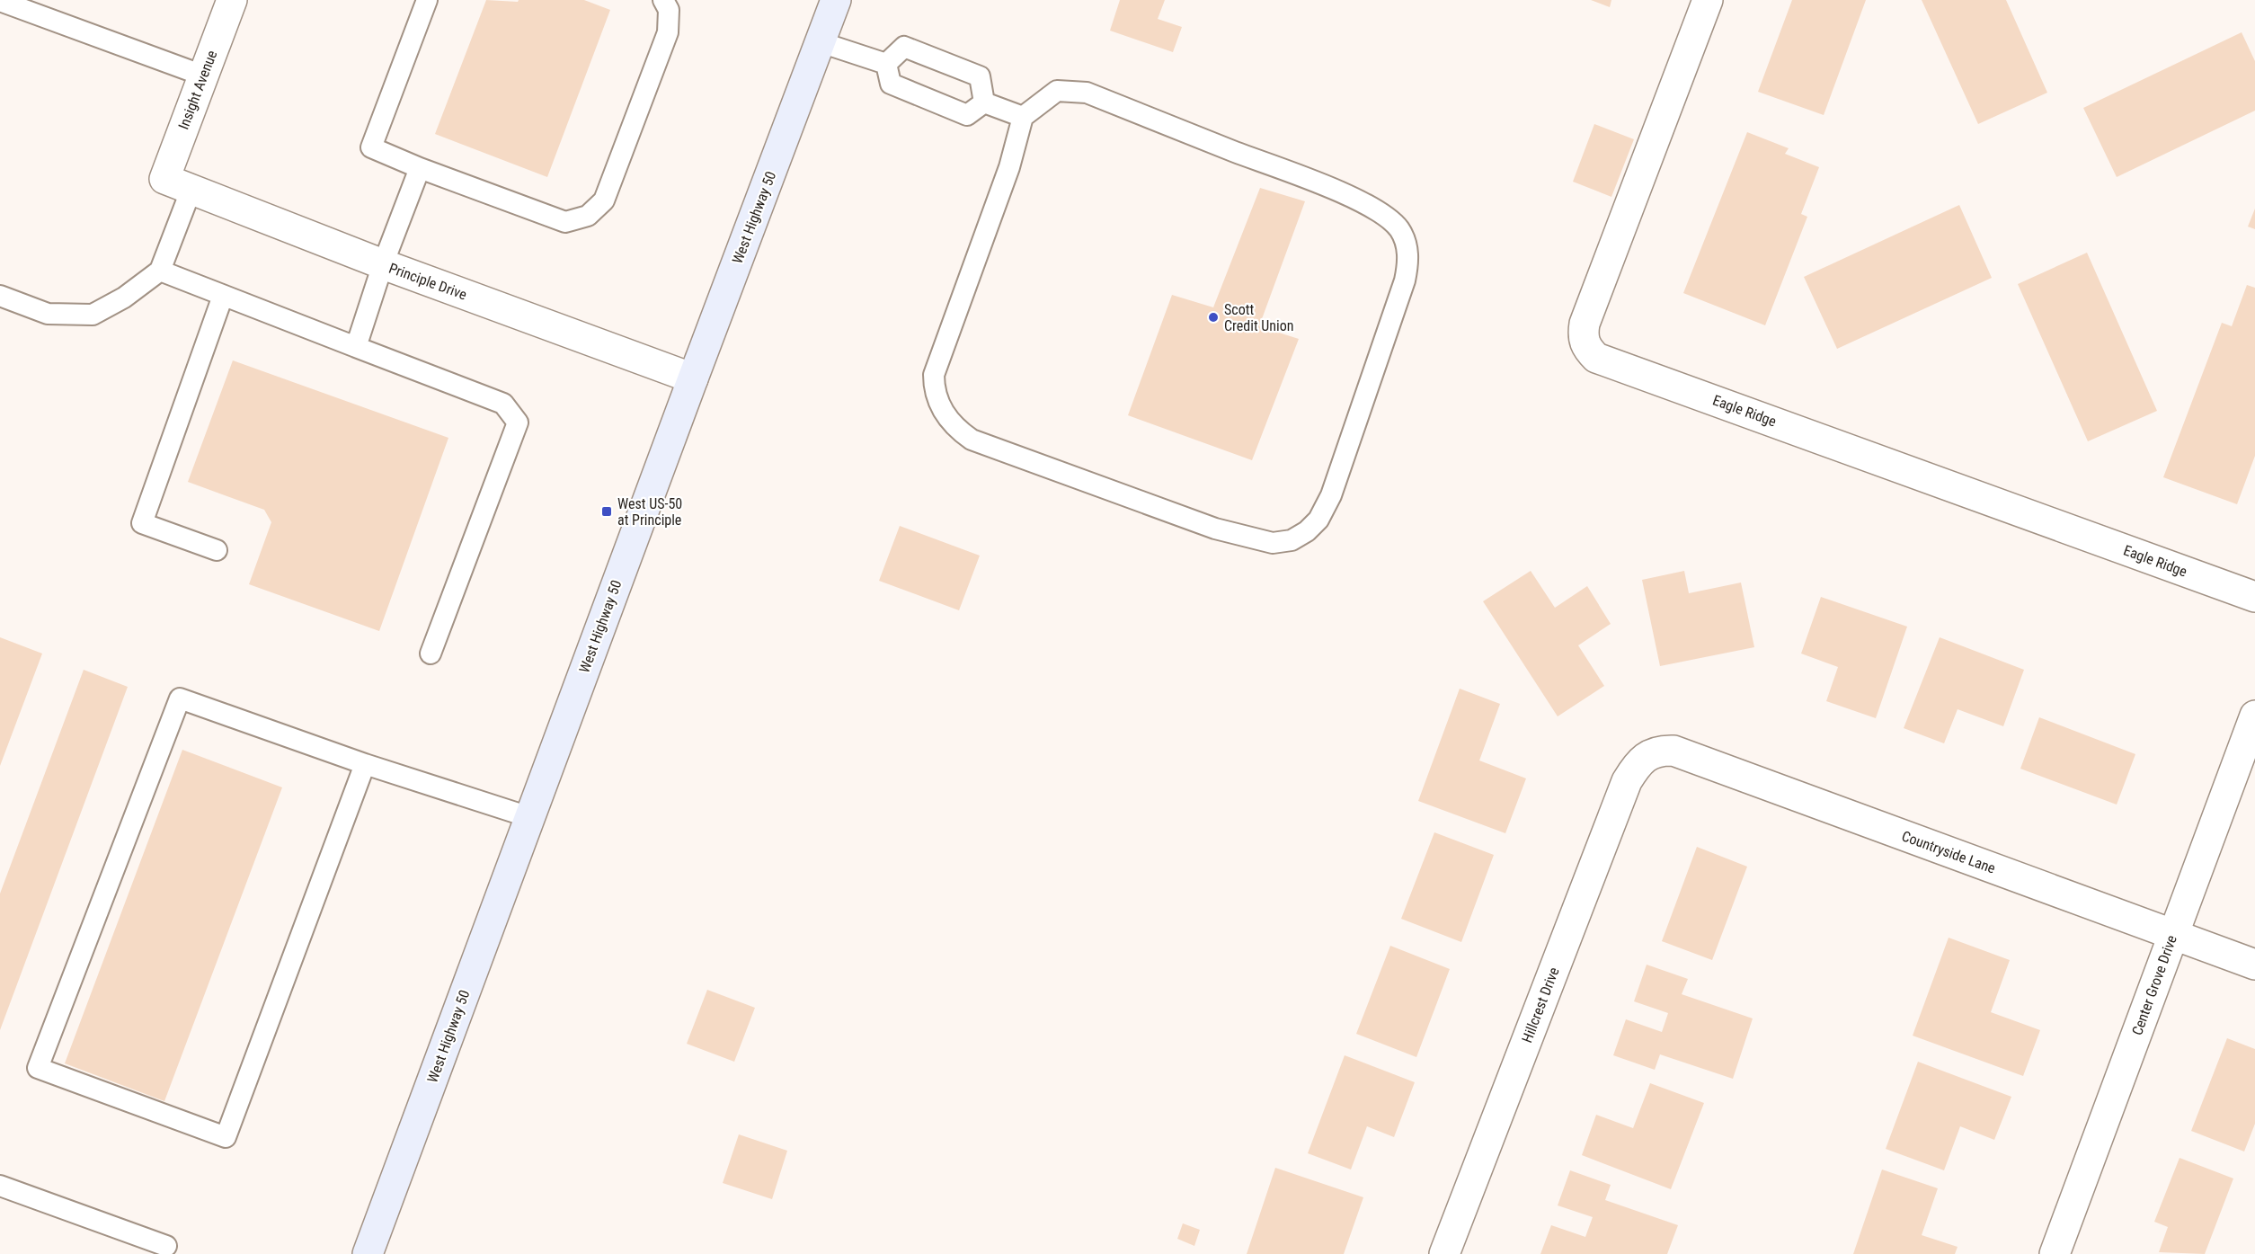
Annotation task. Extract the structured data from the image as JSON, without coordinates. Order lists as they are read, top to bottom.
{
  "streets": {
    "main road": ["West Highway 50"],
    "street": [
      "Insight Avenue",
      "Principle Drive",
      "Eagle Ridge",
      "Countryside Lane",
      "Center Grove Drive",
      "Hillcrest Drive"
    ]
  },
  "crossings": [
    ["Insight Avenue", "Principle Drive"],
    ["West Highway 50", "Principle Drive"],
    ["Countryside Lane", "Center Grove Drive"],
    ["Countryside Lane", "Hillcrest Drive"]
  ],
  "places": {
    "other": ["Scott Credit Union"],
    "transit": ["West US-50 at Principle"]
  }
}
